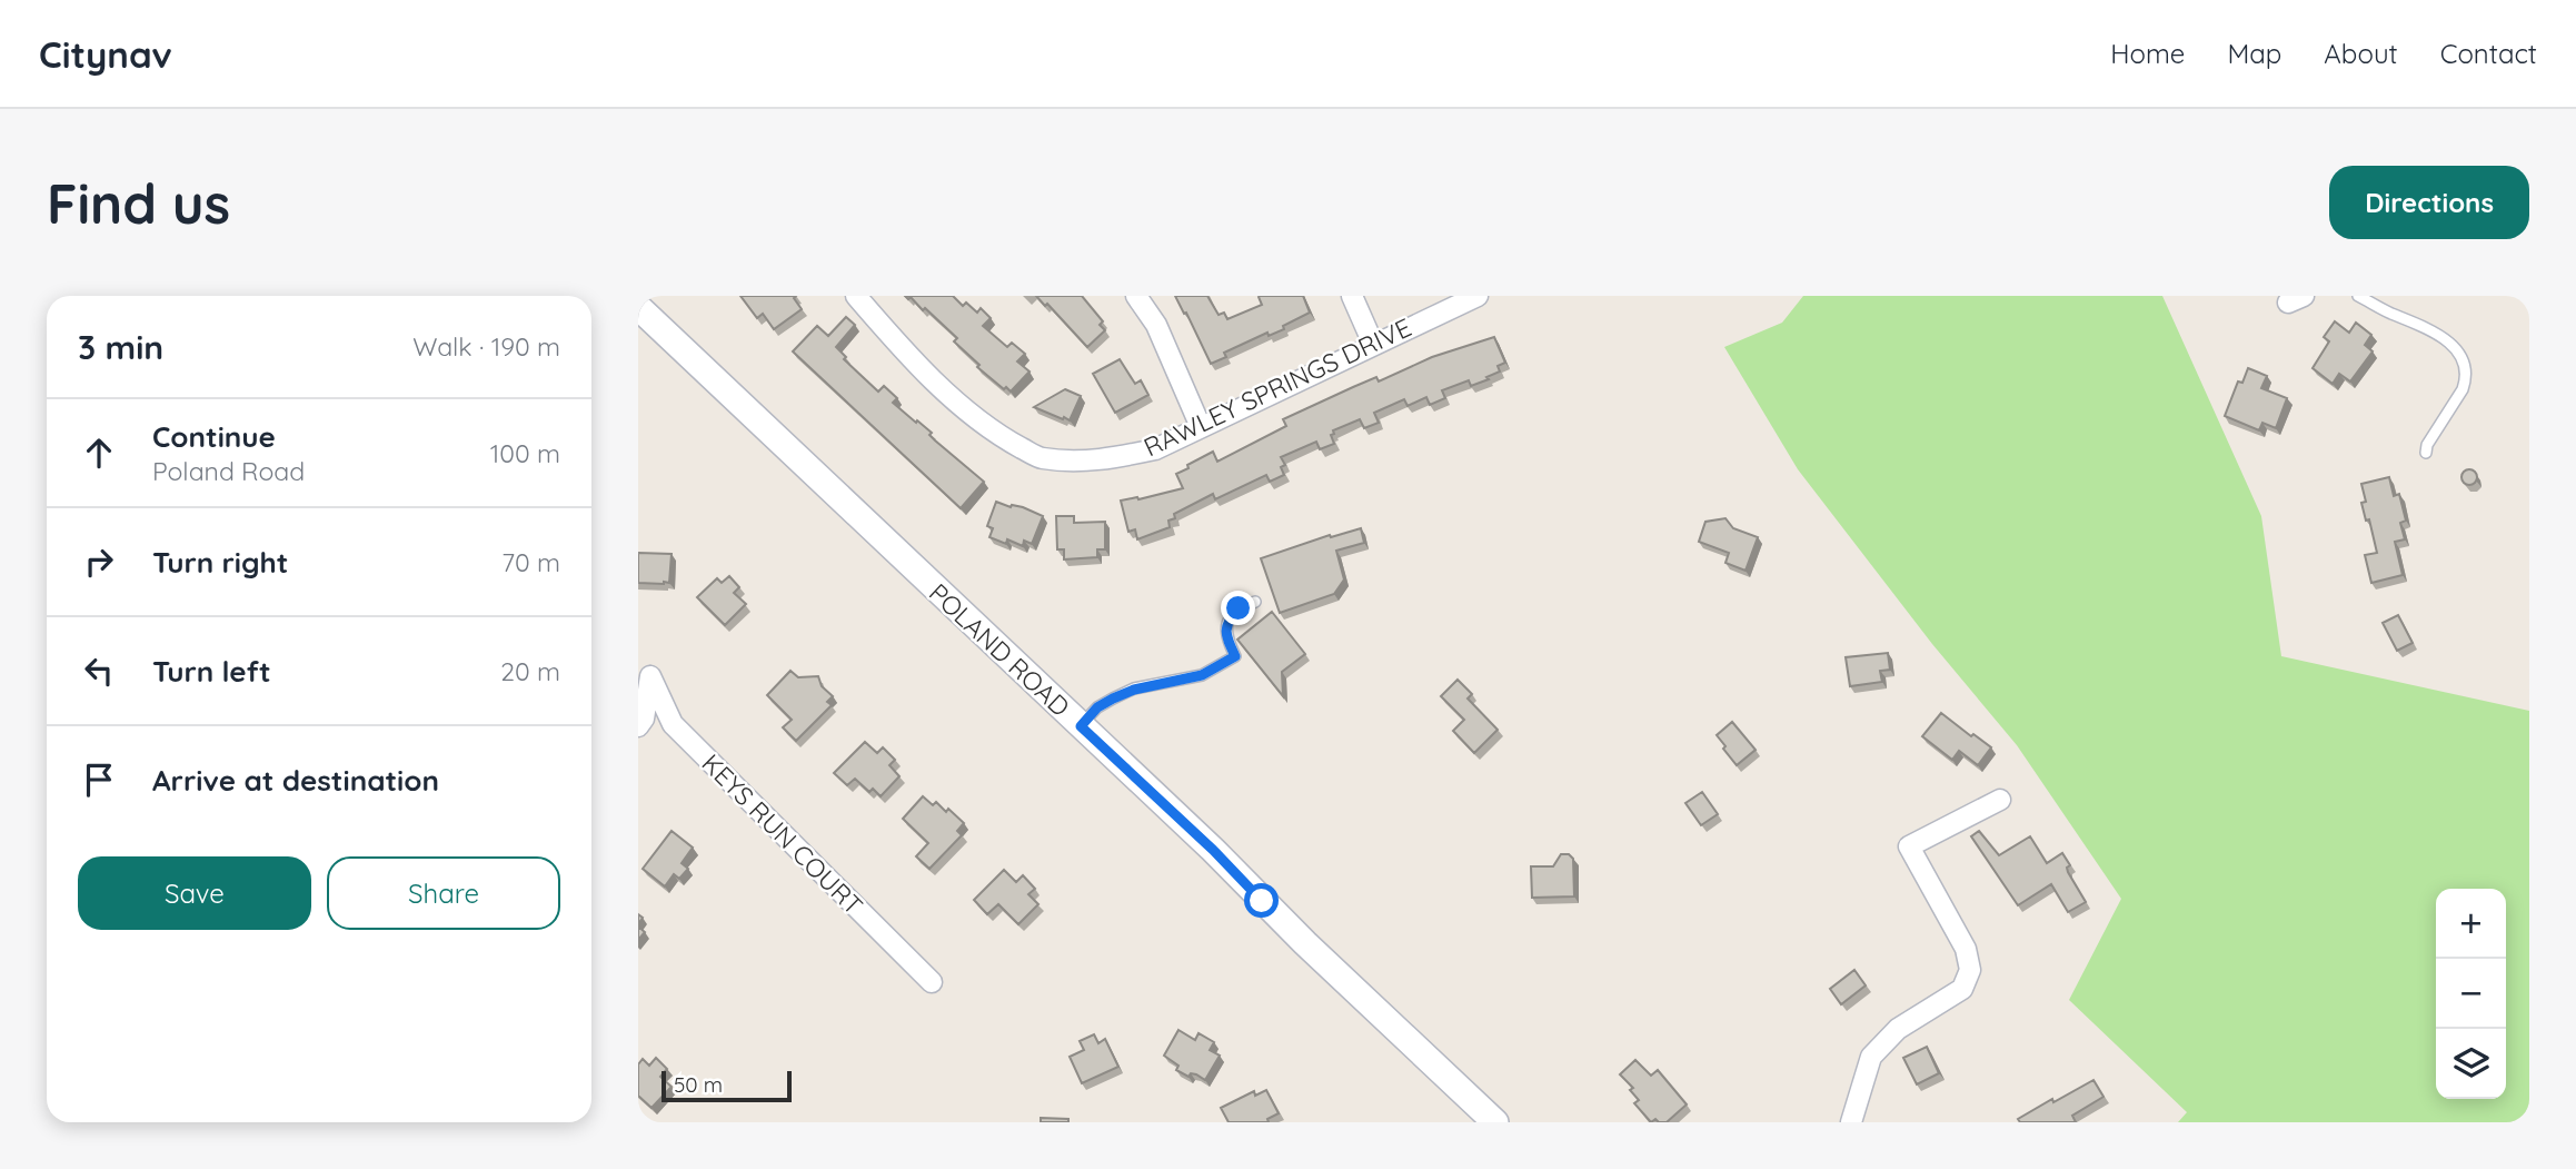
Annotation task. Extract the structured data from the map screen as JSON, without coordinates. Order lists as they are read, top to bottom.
{
  "streets": {
    "street": ["RAWLEY SPRINGS DRIVE", "POLAND ROAD", "KEYS RUN COURT"]
  },
  "scale_bar": "50 m",
  "page": {
    "header": "Citynav",
    "nav": [
      "Home",
      "Map",
      "About",
      "Contact"
    ],
    "buttons": [
      "Directions",
      ["Save", "Share"]
    ],
    "title": "Find us",
    "heading": ["3 min", "Walk · 190 m"],
    "list": [
      ["Continue", "Poland Road", "100 m"],
      ["Turn right", "70 m"],
      ["Turn left", "20 m"],
      "Arrive at destination"
    ],
    "map_buttons": ["+", "−"],
    "scale": "50 m"
  }
}
